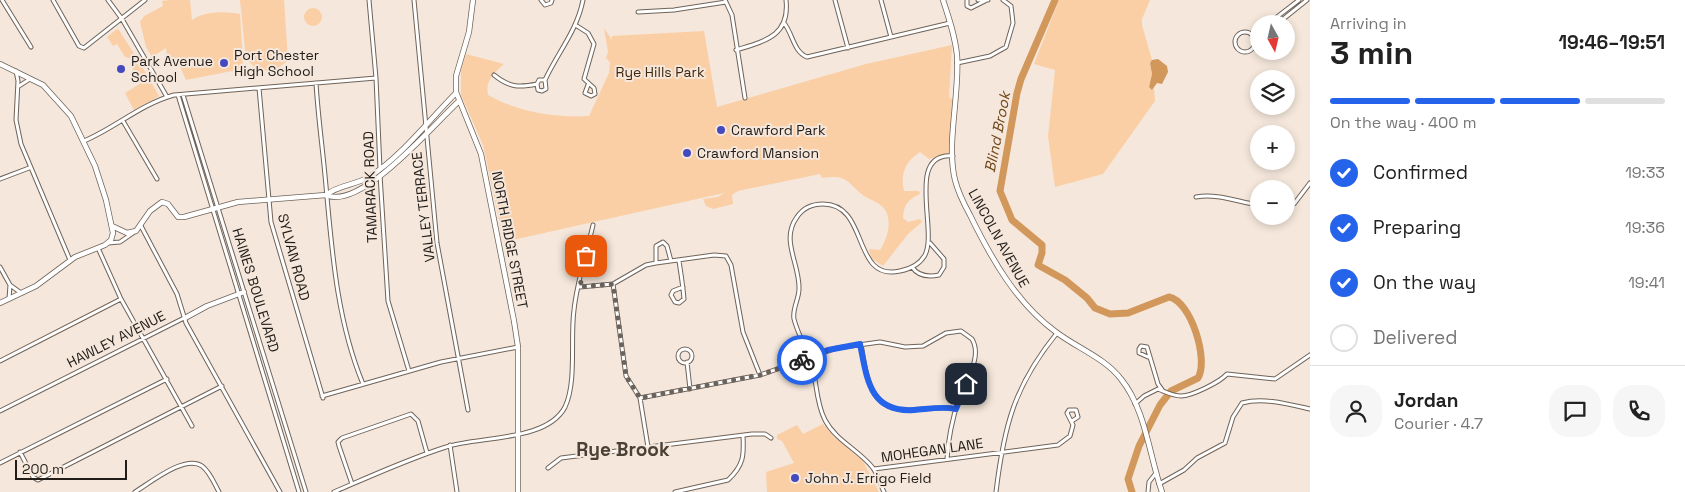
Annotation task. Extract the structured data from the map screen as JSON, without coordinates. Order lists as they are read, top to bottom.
{
  "streets": {
    "street": [
      "TAMARACK ROAD",
      "VALLEY TERRACE",
      "LINCOLN AVENUE",
      "NORTH RIDGE STREET",
      "SYLVAN ROAD",
      "HAINES BOULEVARD",
      "HAWLEY AVENUE",
      "MOHEGAN LANE"
    ]
  },
  "crossings": [
    ["HAINES BOULEVARD", "HAWLEY AVENUE"]
  ],
  "districts": ["Rye Brook"],
  "water": ["Blind Brook"],
  "parks": ["Rye Hills Park"],
  "places": [
    "Port Chester High School",
    "Park Avenue School",
    "Crawford Park",
    "Crawford Mansion",
    "John J. Errigo Field"
  ],
  "scale_bar": "200 m",
  "north": "bottom",
  "page": {
    "heading": ["3 min", "Arriving in", "19:46–19:51"],
    "panel": ["Jordan", "Courier · 4.7"],
    "map_buttons": ["+", "−"],
    "bar": "On the way · 400 m",
    "list": [
      ["Confirmed", "19:33"],
      ["Preparing", "19:36"],
      ["On the way", "19:41"],
      "Delivered"
    ],
    "scale": "200 m"
  }
}
